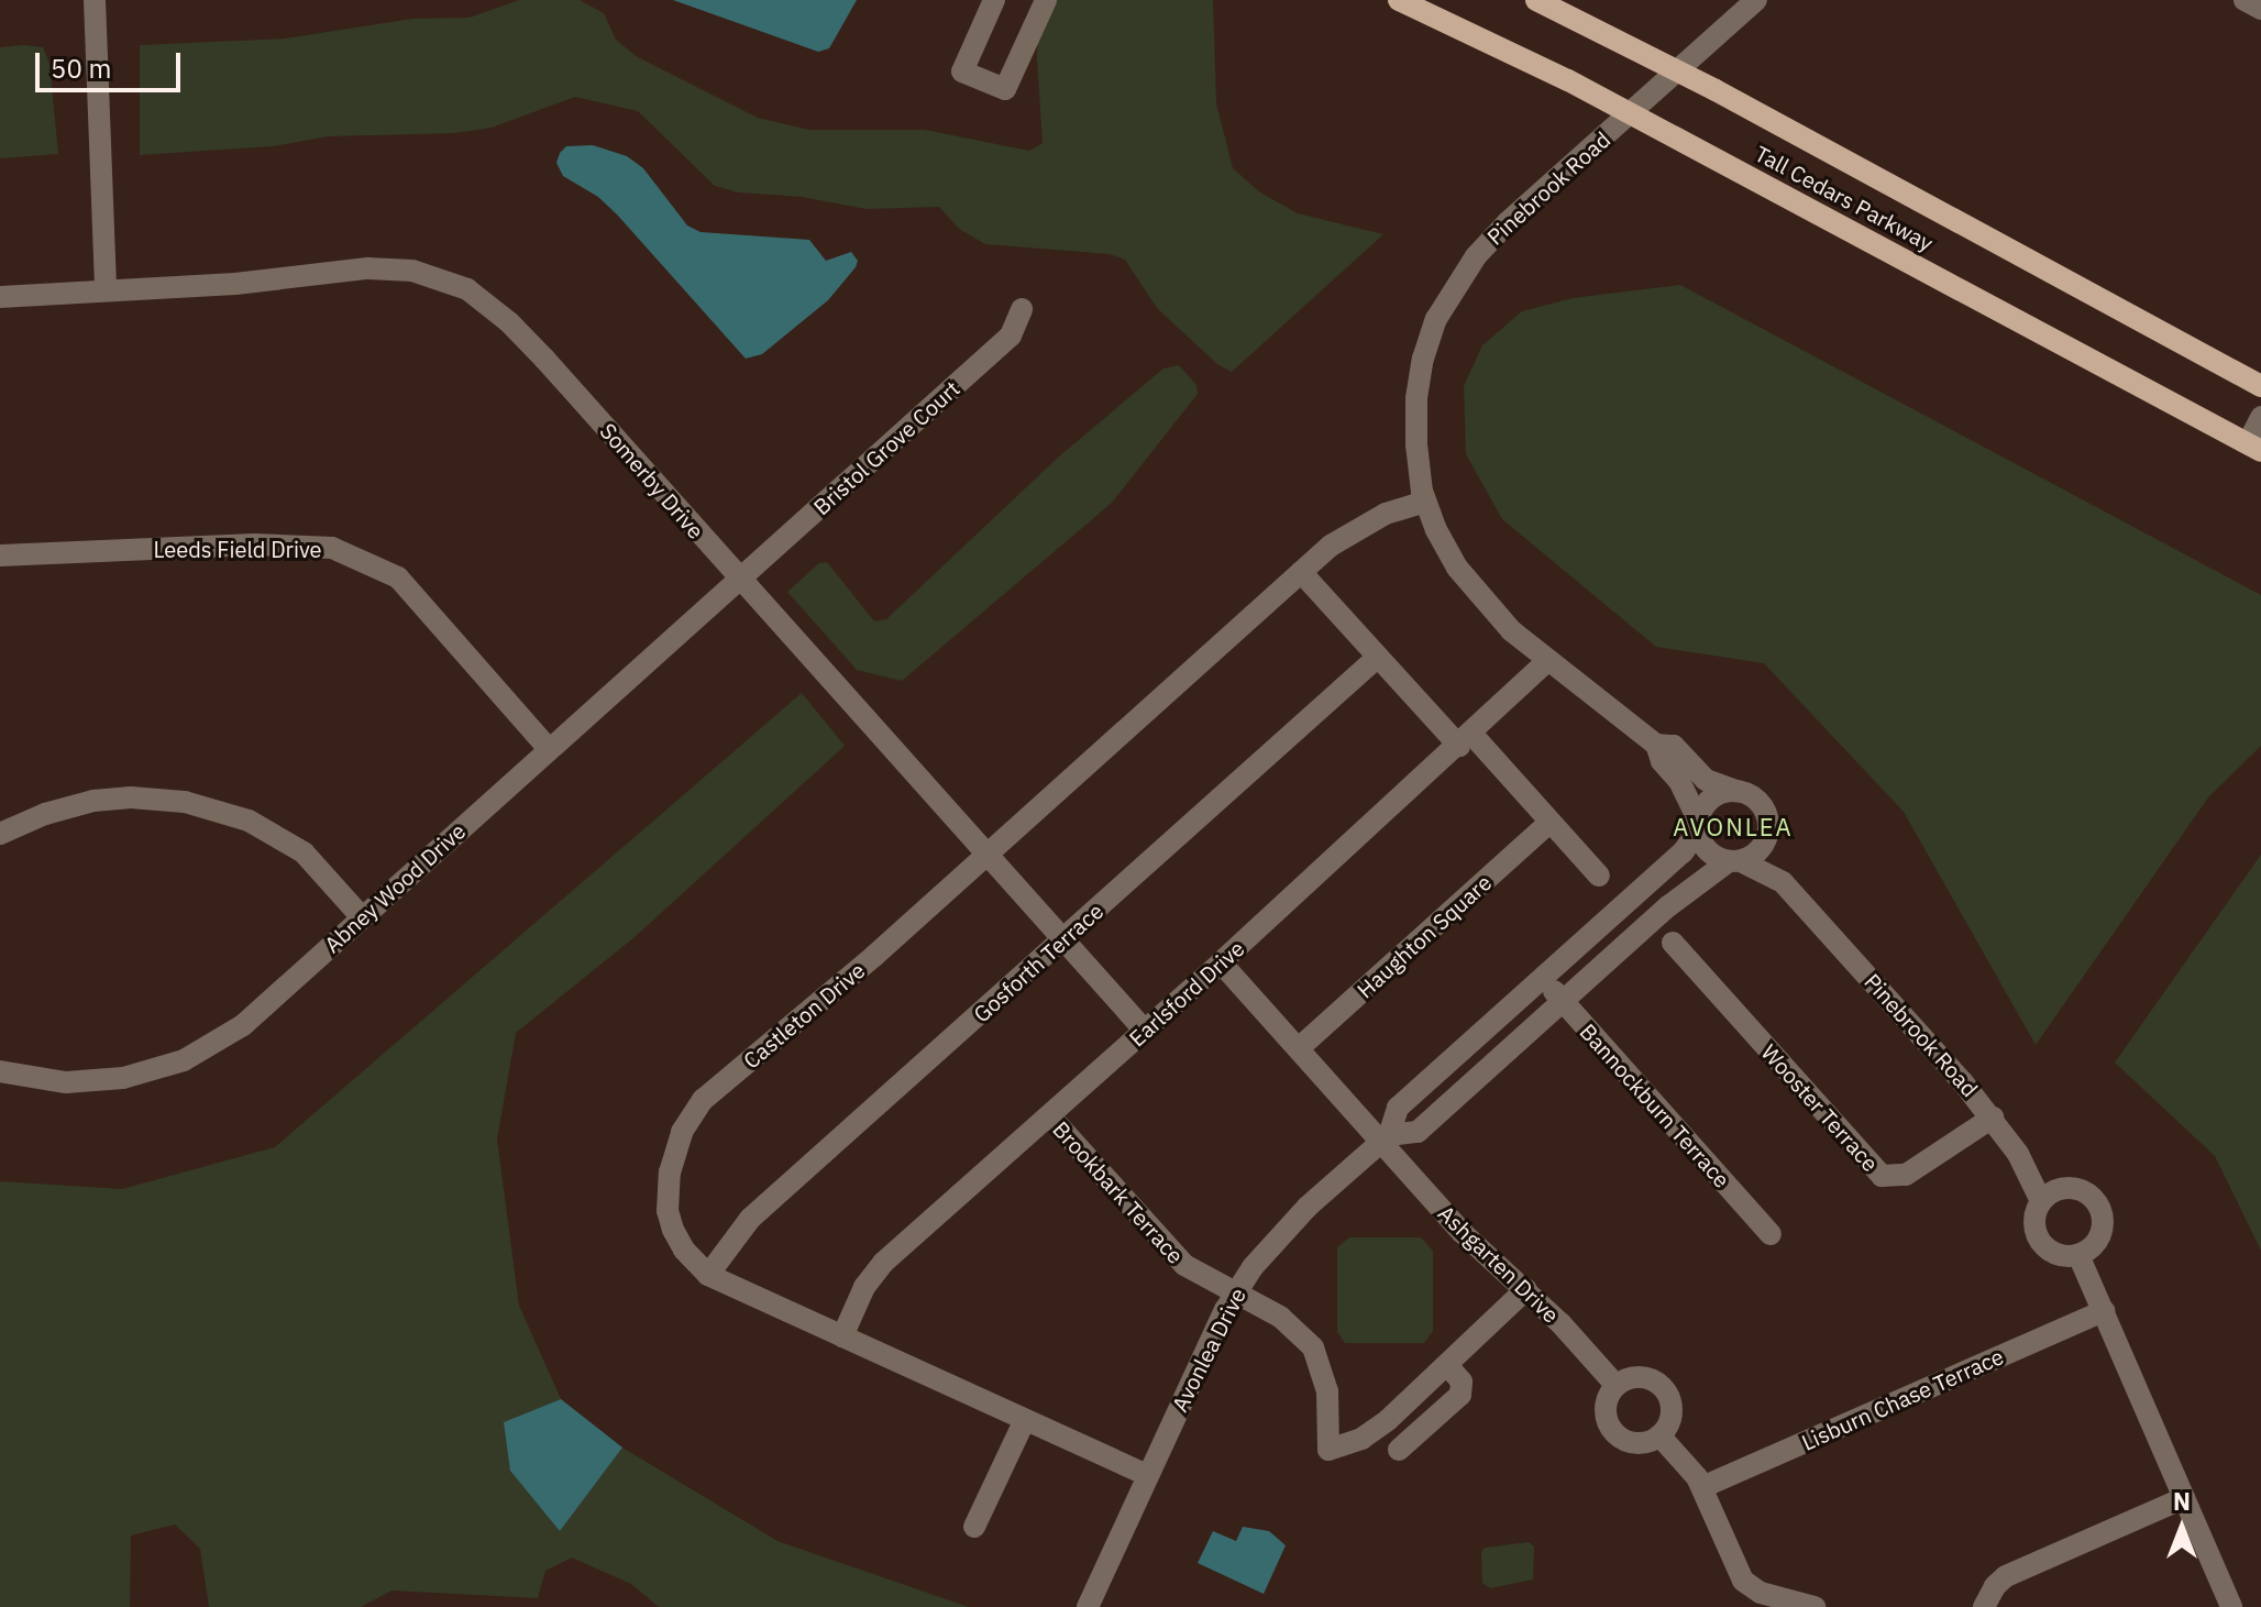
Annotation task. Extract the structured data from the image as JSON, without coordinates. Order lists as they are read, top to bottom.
{
  "streets": {
    "main road": ["Tall Cedars Parkway"],
    "street": [
      "Pinebrook Road",
      "Bristol Grove Court",
      "Somerby Drive",
      "Leeds Field Drive",
      "Abney Wood Drive",
      "Haughton Square",
      "Gosforth Terrace",
      "Earlsford Drive",
      "Castleton Drive",
      "Bannockburn Terrace",
      "Wooster Terrace",
      "Brookbark Terrace",
      "Ashgarten Drive",
      "Avonlea Drive",
      "Lisburn Chase Terrace"
    ]
  },
  "crossings": [
    ["Pinebrook Road", "Tall Cedars Parkway"],
    ["Pinebrook Road", "Earlsford Drive"],
    ["Pinebrook Road", "Castleton Drive"],
    ["Pinebrook Road", "Wooster Terrace"],
    ["Pinebrook Road", "Avonlea Drive"],
    ["Bristol Grove Court", "Somerby Drive"],
    ["Bristol Grove Court", "Abney Wood Drive"],
    ["Somerby Drive", "Abney Wood Drive"],
    ["Somerby Drive", "Gosforth Terrace"],
    ["Somerby Drive", "Earlsford Drive"],
    ["Somerby Drive", "Castleton Drive"],
    ["Leeds Field Drive", "Abney Wood Drive"],
    ["Gosforth Terrace", "Castleton Drive"],
    ["Earlsford Drive", "Castleton Drive"],
    ["Earlsford Drive", "Brookbark Terrace"],
    ["Castleton Drive", "Avonlea Drive"],
    ["Bannockburn Terrace", "Avonlea Drive"],
    ["Brookbark Terrace", "Avonlea Drive"],
    ["Ashgarten Drive", "Avonlea Drive"]
  ],
  "districts": ["AVONLEA"],
  "scale_bar": "50 m",
  "north": "top"
}
